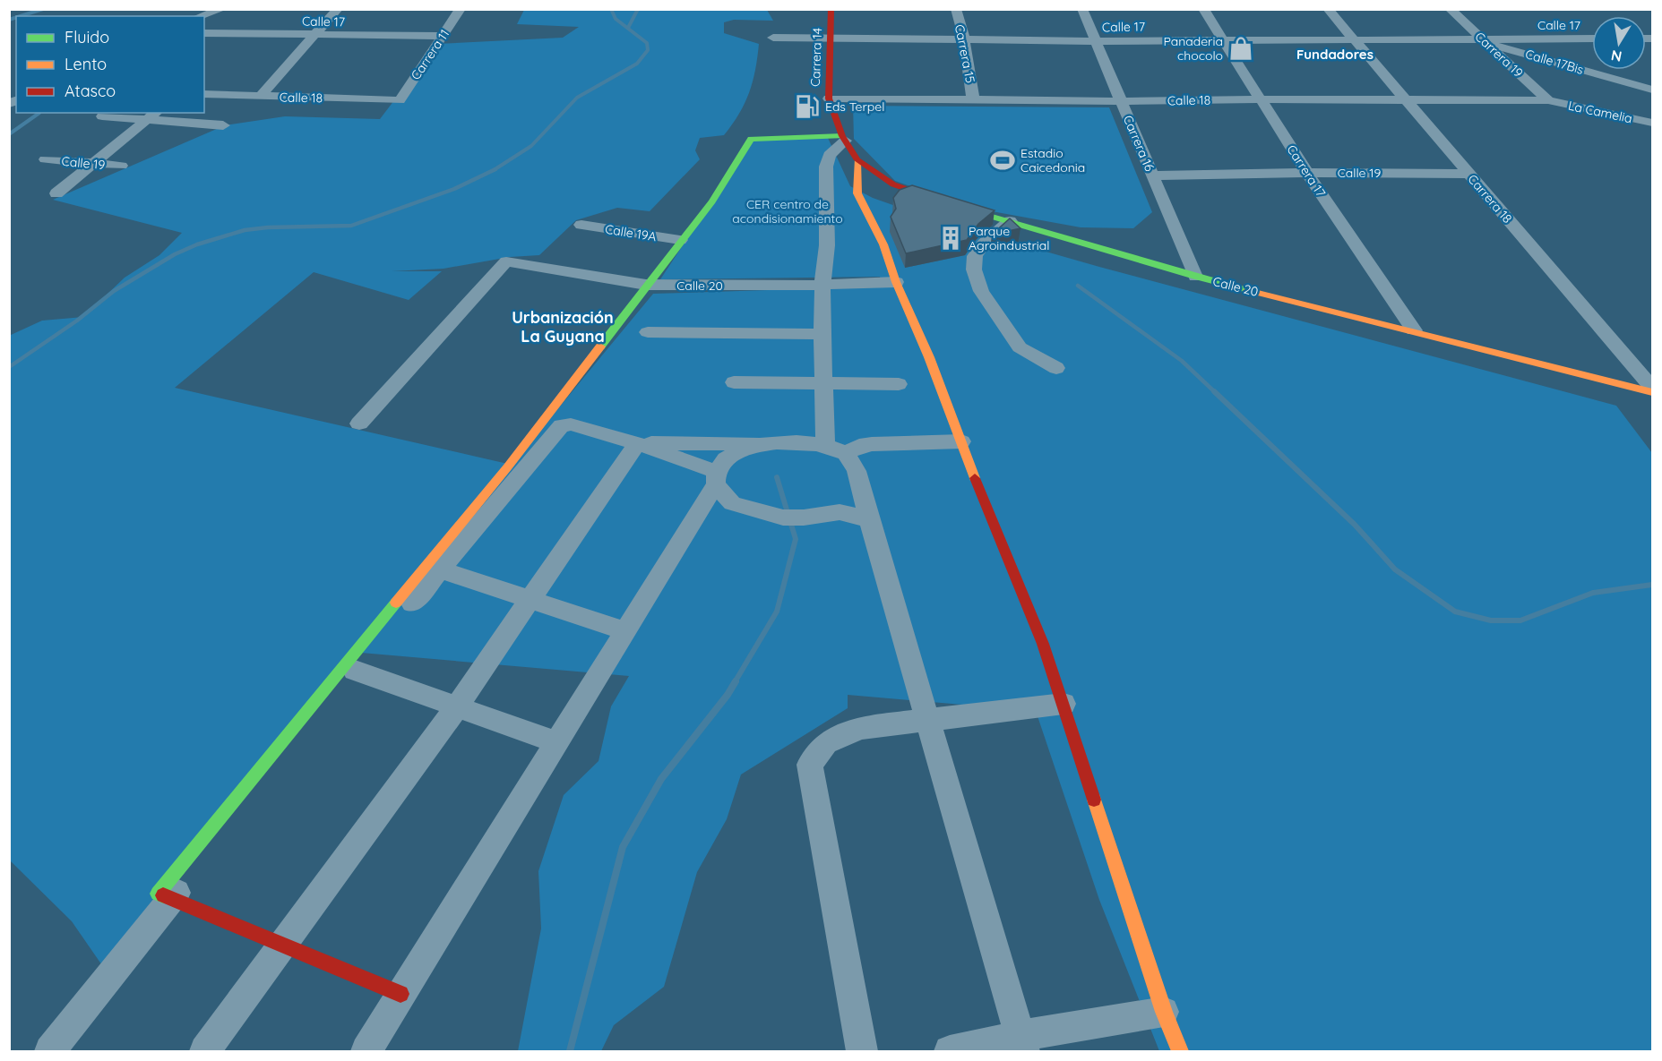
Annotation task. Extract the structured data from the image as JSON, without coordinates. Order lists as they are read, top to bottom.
{
  "streets": {
    "street": [
      "Calle 17",
      "Carrera 15",
      "Carrera 11",
      "Carrera 19",
      "Carrera 14",
      "Calle 17Bis",
      "Calle 18",
      "La Camelia",
      "Carrera 16",
      "Calle 19",
      "Carrera 17",
      "Carrera 18",
      "Calle 19A",
      "Calle 20"
    ]
  },
  "crossings": [
    ["Calle 17", "Carrera 15"],
    ["Calle 17", "Carrera 11"],
    ["Calle 17", "Carrera 19"],
    ["Calle 17", "Carrera 14"],
    ["Calle 17", "Calle 17Bis"],
    ["Calle 17", "Carrera 16"],
    ["Calle 17", "Carrera 17"],
    ["Calle 17", "Carrera 18"],
    ["Carrera 15", "Calle 18"],
    ["Carrera 11", "Calle 18"],
    ["Carrera 19", "Calle 17Bis"],
    ["Carrera 19", "Calle 18"],
    ["Carrera 19", "La Camelia"],
    ["Carrera 14", "Calle 18"],
    ["Carrera 14", "Calle 20"],
    ["Calle 18", "La Camelia"],
    ["Calle 18", "Carrera 16"],
    ["Calle 18", "Carrera 17"],
    ["Calle 18", "Carrera 18"],
    ["Carrera 16", "Calle 19"],
    ["Carrera 16", "Calle 20"],
    ["Calle 19", "Carrera 17"],
    ["Calle 19", "Carrera 18"],
    ["Carrera 17", "Calle 20"]
  ],
  "districts": ["Fundadores", "Urbanización La Guyana"],
  "parks": ["CER centro de acondisionamiento"],
  "places": {
    "shop": ["Panaderia chocolo"],
    "fuel station": ["Eds Terpel"],
    "sports": ["Estadio Caicedonia"],
    "building": ["Parque Agroindustrial"]
  },
  "legend": ["Fluido", "Lento", "Atasco"],
  "north": "bottom"
}
